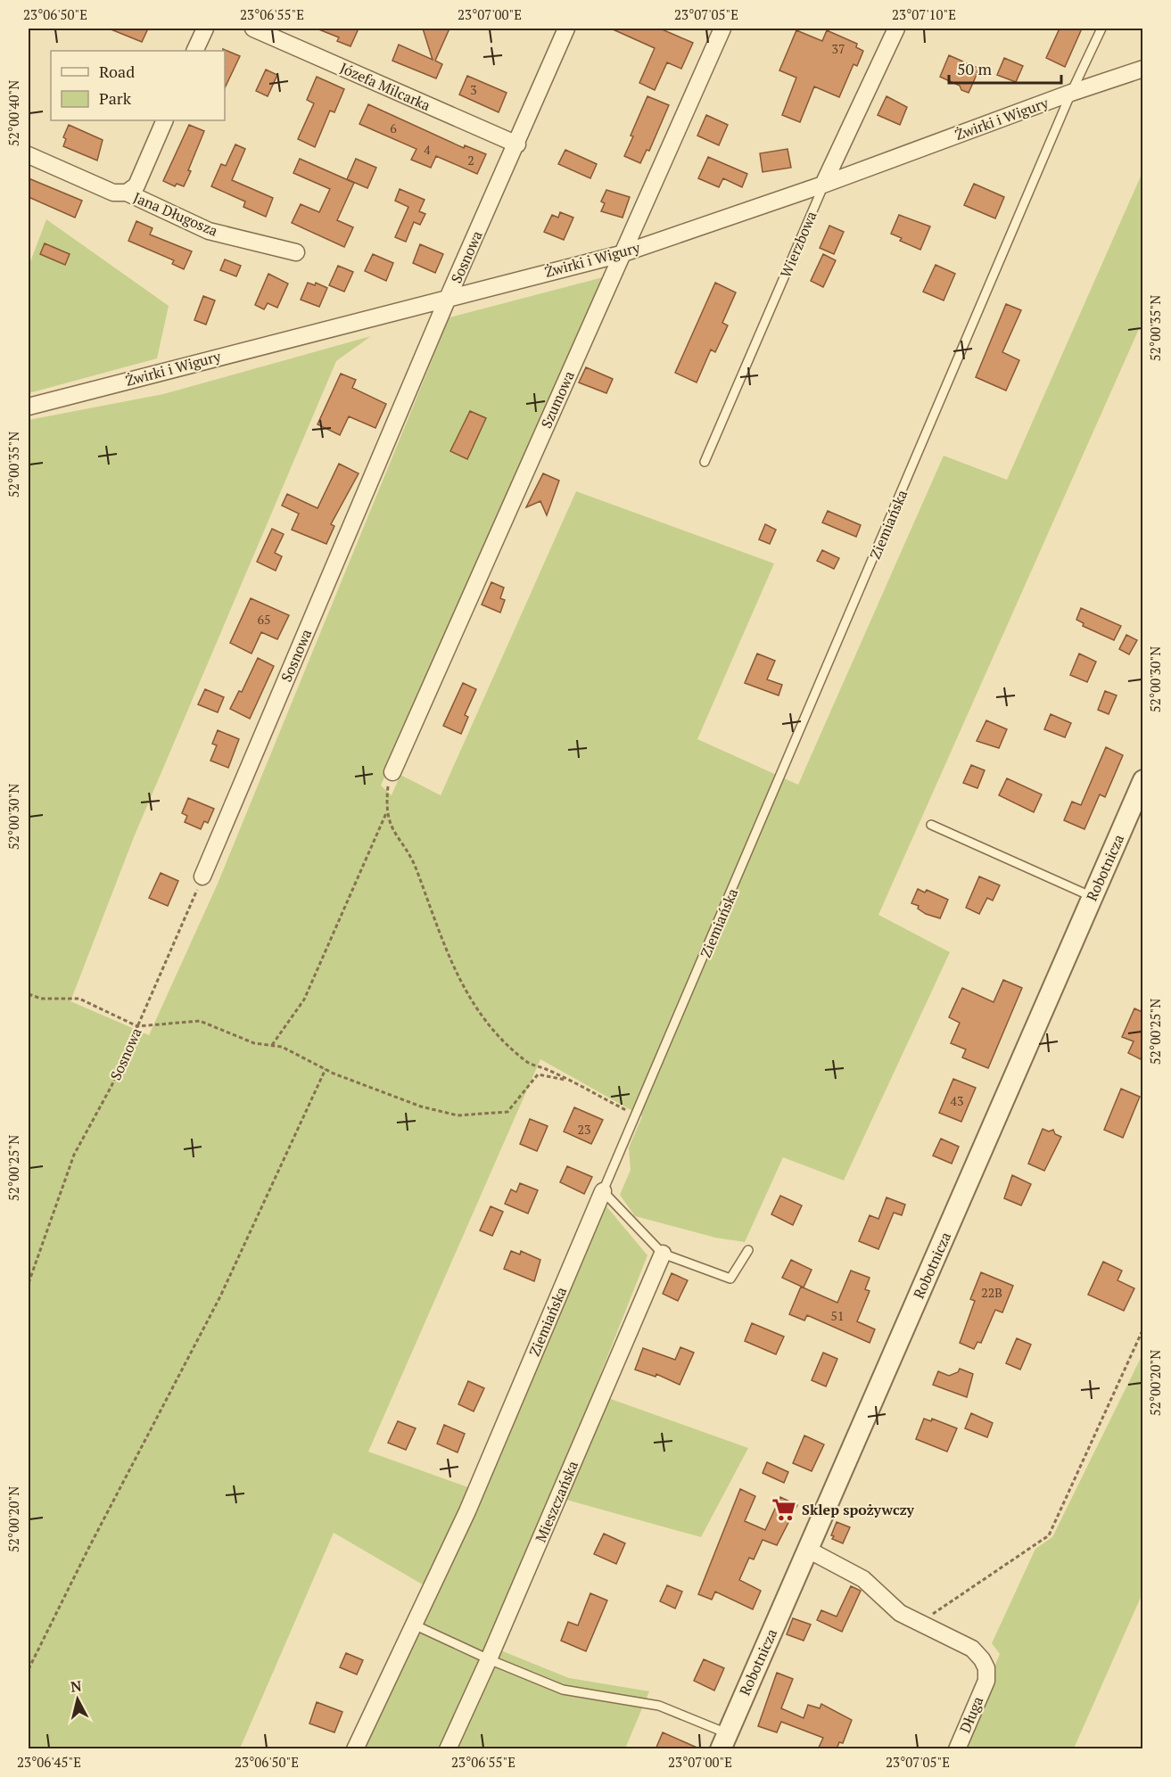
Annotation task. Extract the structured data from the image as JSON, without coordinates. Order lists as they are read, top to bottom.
{
  "streets": {
    "street": [
      "Józefa Milcarka",
      "Żwirki i Wigury",
      "Jana Długosza",
      "Wierzbowa",
      "Sosnowa",
      "Szumowa",
      "Ziemiańska",
      "Robotnicza",
      "Mieszczańska",
      "Długa"
    ]
  },
  "crossings": [
    ["Józefa Milcarka", "Sosnowa"],
    ["Żwirki i Wigury", "Wierzbowa"],
    ["Żwirki i Wigury", "Sosnowa"],
    ["Żwirki i Wigury", "Szumowa"],
    ["Żwirki i Wigury", "Ziemiańska"]
  ],
  "places": {
    "supermarket": ["Sklep spożywczy"]
  },
  "house_numbers": [
    "37",
    "3",
    "6",
    "4",
    "2",
    "65",
    "43",
    "23",
    "22B",
    "51"
  ],
  "legend": ["Road", "Park"],
  "scale_bar": "50 m",
  "north": "top",
  "coordinates": [
    "23°06'50\"E",
    "23°06'55\"E",
    "23°07'00\"E",
    "23°07'05\"E",
    "23°07'10\"E",
    "52°00'40\"N",
    "52°00'35\"N",
    "52°00'30\"N",
    "52°00'25\"N",
    "52°00'20\"N",
    "23°06'45\"E"
  ]
}
